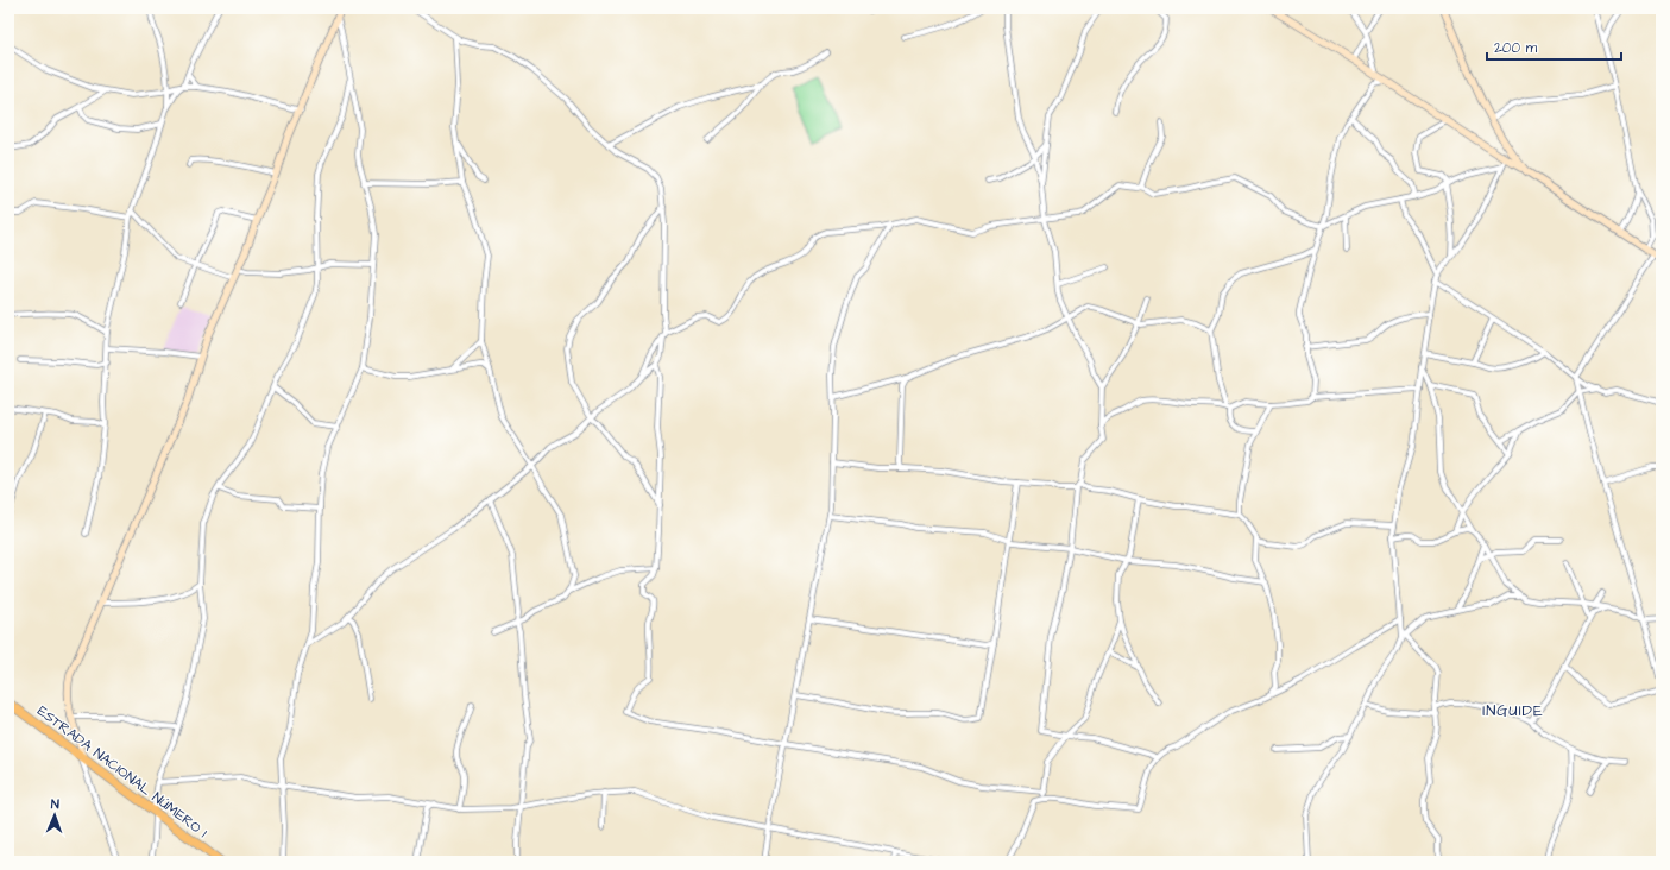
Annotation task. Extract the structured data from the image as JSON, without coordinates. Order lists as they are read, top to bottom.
{
  "streets": {
    "highway": ["ESTRADA NACIONAL NÚMERO 1"]
  },
  "districts": ["INGUIDE"],
  "scale_bar": "200 m",
  "north": "top"
}
